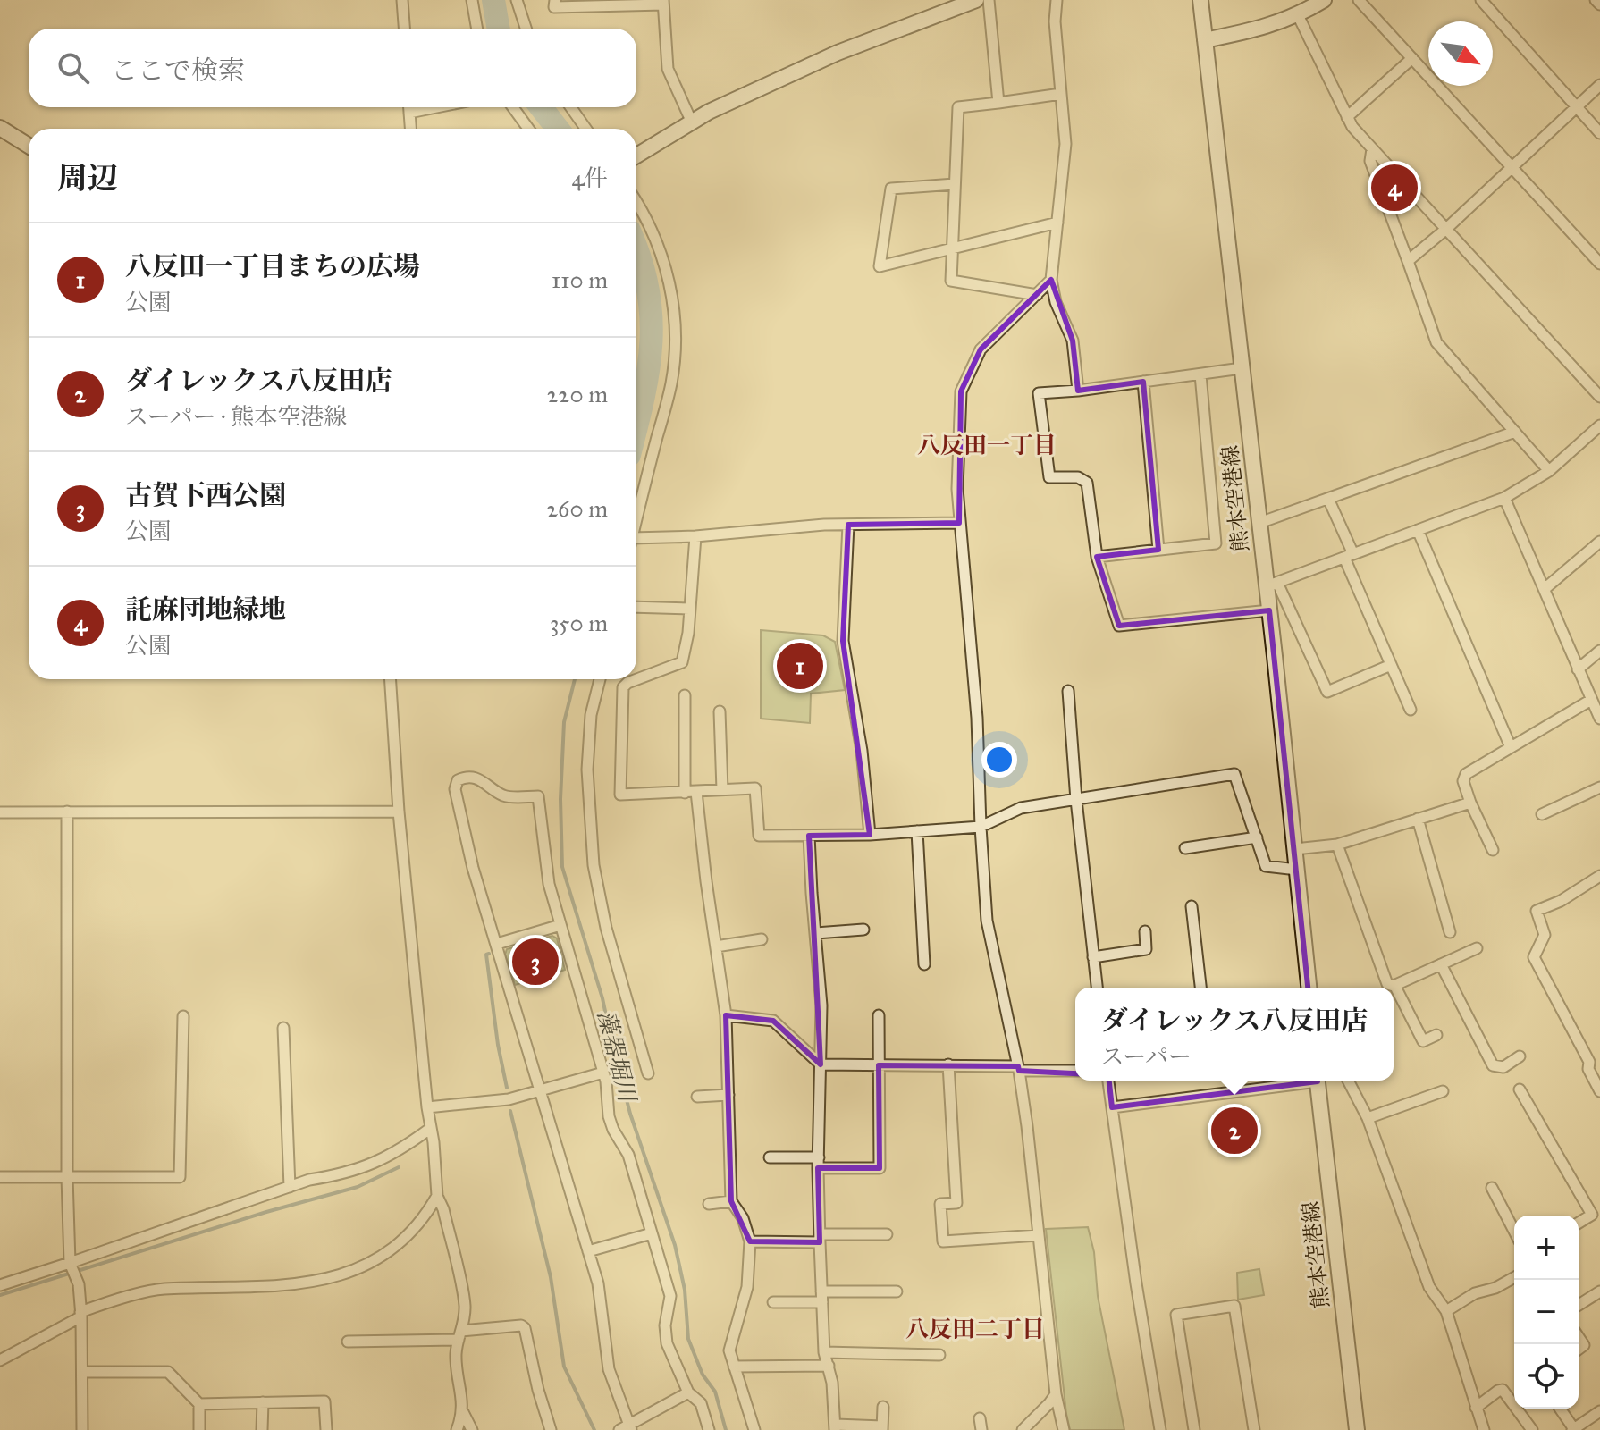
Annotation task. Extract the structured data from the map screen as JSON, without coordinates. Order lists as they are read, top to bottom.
{
  "streets": {
    "main road": ["熊本空港線"]
  },
  "districts": ["八反田一丁目", "八反田二丁目"],
  "water": ["藻器堀川"],
  "north": "bottom right",
  "page": {
    "search": "ここで検索",
    "heading": ["周辺", "4件"],
    "pins": [
      "4",
      "1",
      "3",
      "2"
    ],
    "list": [
      {
        "mark": "1",
        "name": "八反田一丁目まちの広場",
        "note": "公園",
        "value": "110 m"
      },
      {
        "mark": "2",
        "name": "ダイレックス八反田店",
        "note": "スーパー · 熊本空港線",
        "value": "220 m"
      },
      {
        "mark": "3",
        "name": "古賀下西公園",
        "note": "公園",
        "value": "260 m"
      },
      {
        "mark": "4",
        "name": "託麻団地緑地",
        "note": "公園",
        "value": "350 m"
      }
    ],
    "popup": ["ダイレックス八反田店", "スーパー"],
    "map_buttons": ["+", "−"]
  }
}
